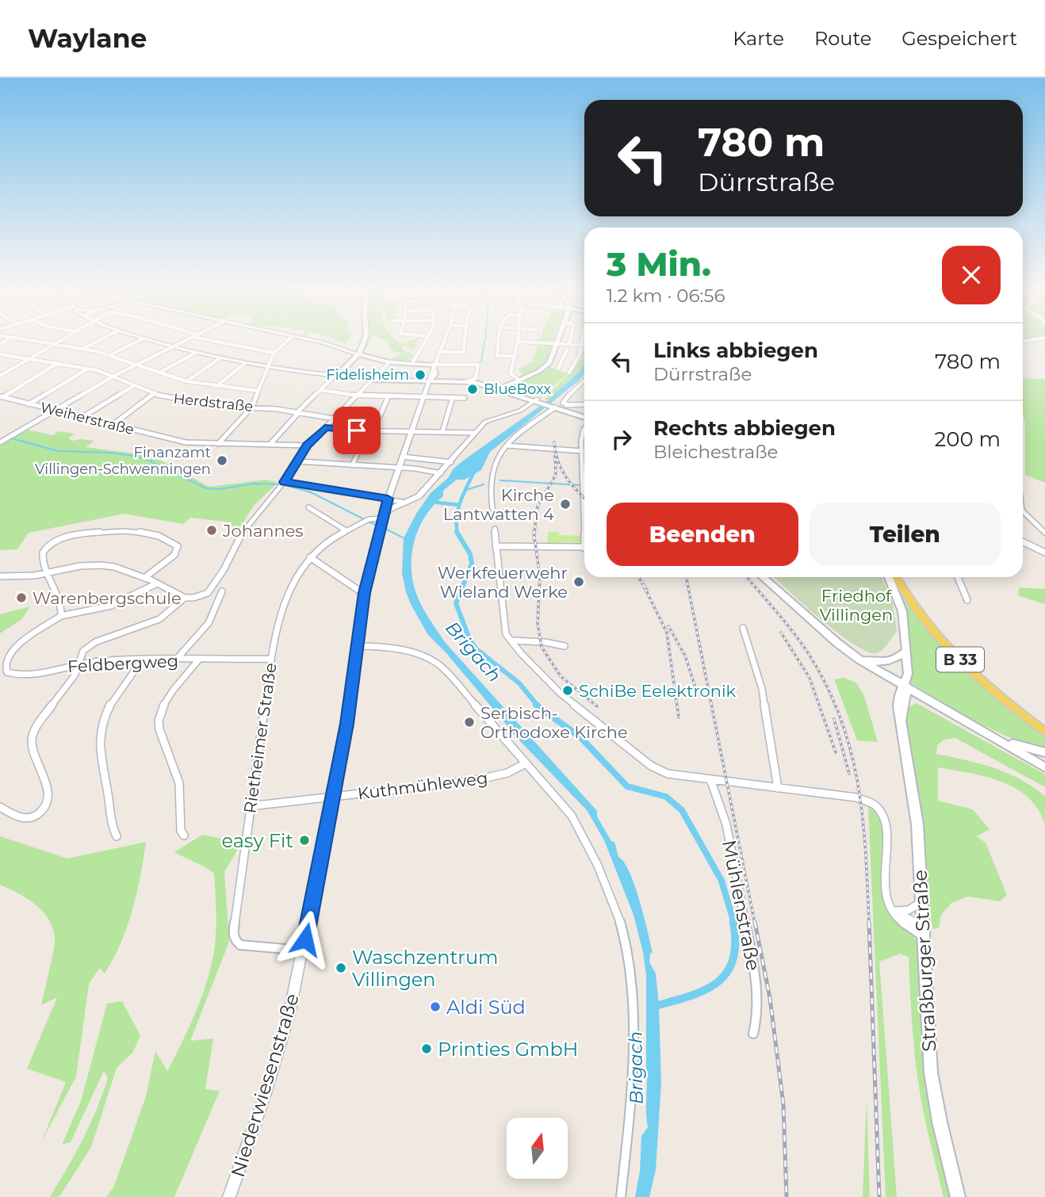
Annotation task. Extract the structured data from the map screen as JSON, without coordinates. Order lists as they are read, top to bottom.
{
  "streets": {
    "main road": ["B 33", "Straßburger Straße"],
    "street": [
      "Herdstraße",
      "Weiherstraße",
      "Feldbergweg",
      "Rietheimer Straße",
      "Kuthmühleweg",
      "Mühlenstraße",
      "Niederwiesenstraße"
    ]
  },
  "crossings": [
    ["Feldbergweg", "Rietheimer Straße"],
    ["Rietheimer Straße", "Kuthmühleweg"],
    ["Rietheimer Straße", "Niederwiesenstraße"],
    ["Kuthmühleweg", "Niederwiesenstraße"]
  ],
  "water": ["Brigach"],
  "parks": ["Friedhof Villingen"],
  "places": [
    "Fidelisheim",
    "BlueBoxx",
    "Finanzamt Villingen-Schwenningen",
    "Kirche Lantwatten 4",
    "Johannes",
    "Werkfeuerwehr Wieland Werke",
    "Warenbergschule",
    "SchiBe Eelektronik",
    "Serbisch- Orthodoxe Kirche",
    "easy Fit",
    "Waschzentrum Villingen",
    "Aldi Süd",
    "Printies GmbH"
  ],
  "north": "top",
  "page": {
    "header": "Waylane",
    "nav": ["Karte", "Route", "Gespeichert"],
    "turn": ["780 m", "Dürrstraße"],
    "heading": ["3 Min.", "1.2 km · 06:56"],
    "list": [
      {
        "name": "Links abbiegen",
        "note": "Dürrstraße",
        "value": "780 m"
      },
      {
        "name": "Rechts abbiegen",
        "note": "Bleichestraße",
        "value": "200 m"
      }
    ],
    "buttons": ["Beenden", "Teilen"]
  }
}
